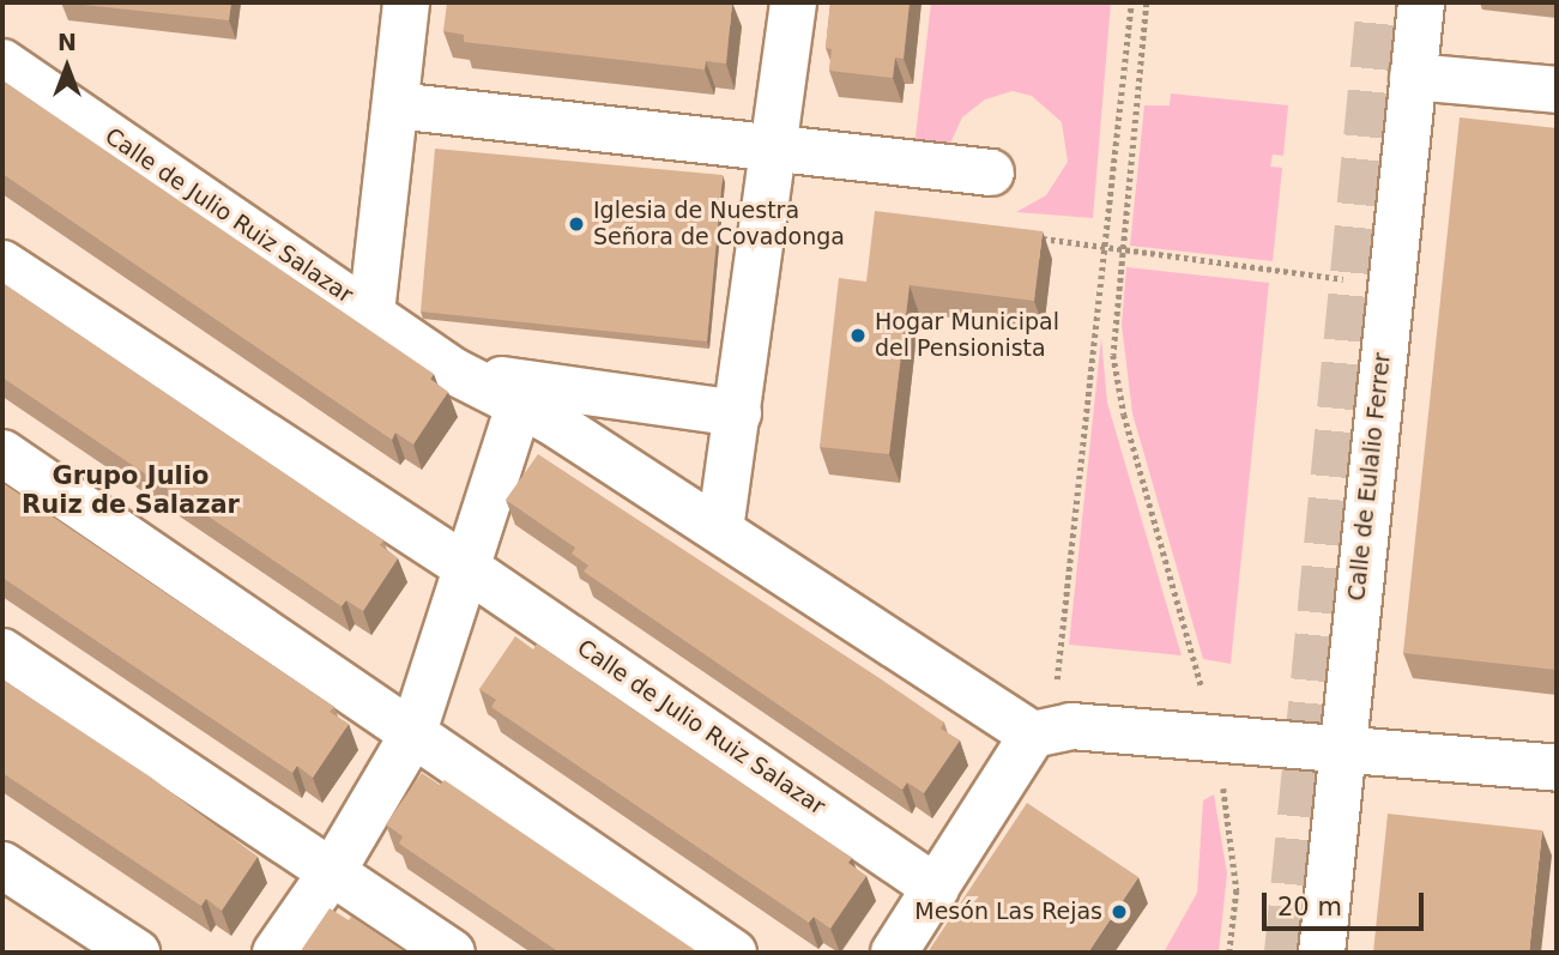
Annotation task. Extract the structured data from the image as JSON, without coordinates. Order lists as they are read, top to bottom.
{
  "streets": {
    "street": ["Calle de Julio Ruiz Salazar", "Calle de Eulalio Ferrer"]
  },
  "districts": ["Grupo Julio Ruiz de Salazar"],
  "places": ["Iglesia de Nuestra Señora de Covadonga", "Hogar Municipal del Pensionista", "Mesón Las Rejas"],
  "scale_bar": "20 m",
  "north": "top"
}
